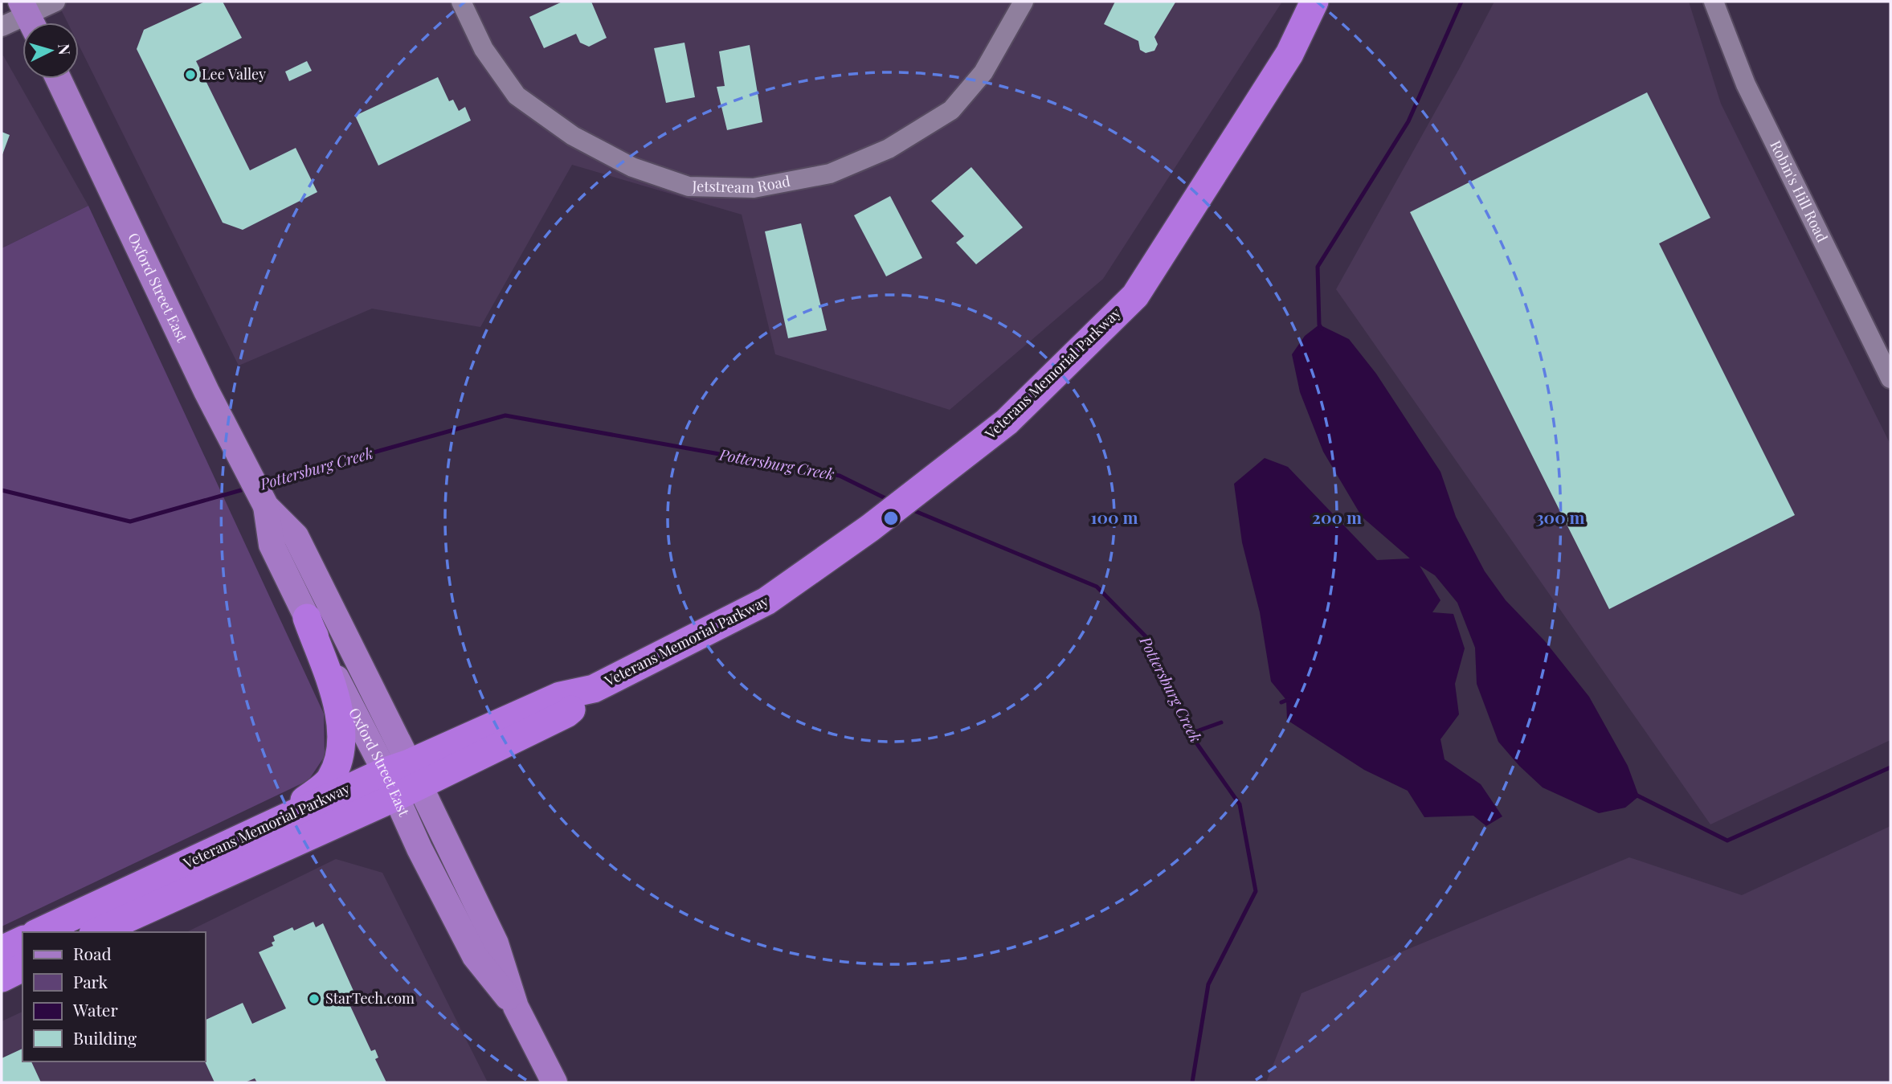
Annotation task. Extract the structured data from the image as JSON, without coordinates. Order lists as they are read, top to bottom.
{
  "streets": {
    "highway": ["Veterans Memorial Parkway"],
    "main road": ["Oxford Street East"],
    "street": ["Jetstream Road", "Robin's Hill Road"]
  },
  "crossings": [
    ["Oxford Street East", "Veterans Memorial Parkway"]
  ],
  "water": ["Pottersburg Creek"],
  "places": ["Lee Valley", "StarTech.com"],
  "legend": [
    "Road",
    "Park",
    "Water",
    "Building"
  ],
  "north": "right",
  "rings": ["100 m", "200 m", "300 m"]
}
